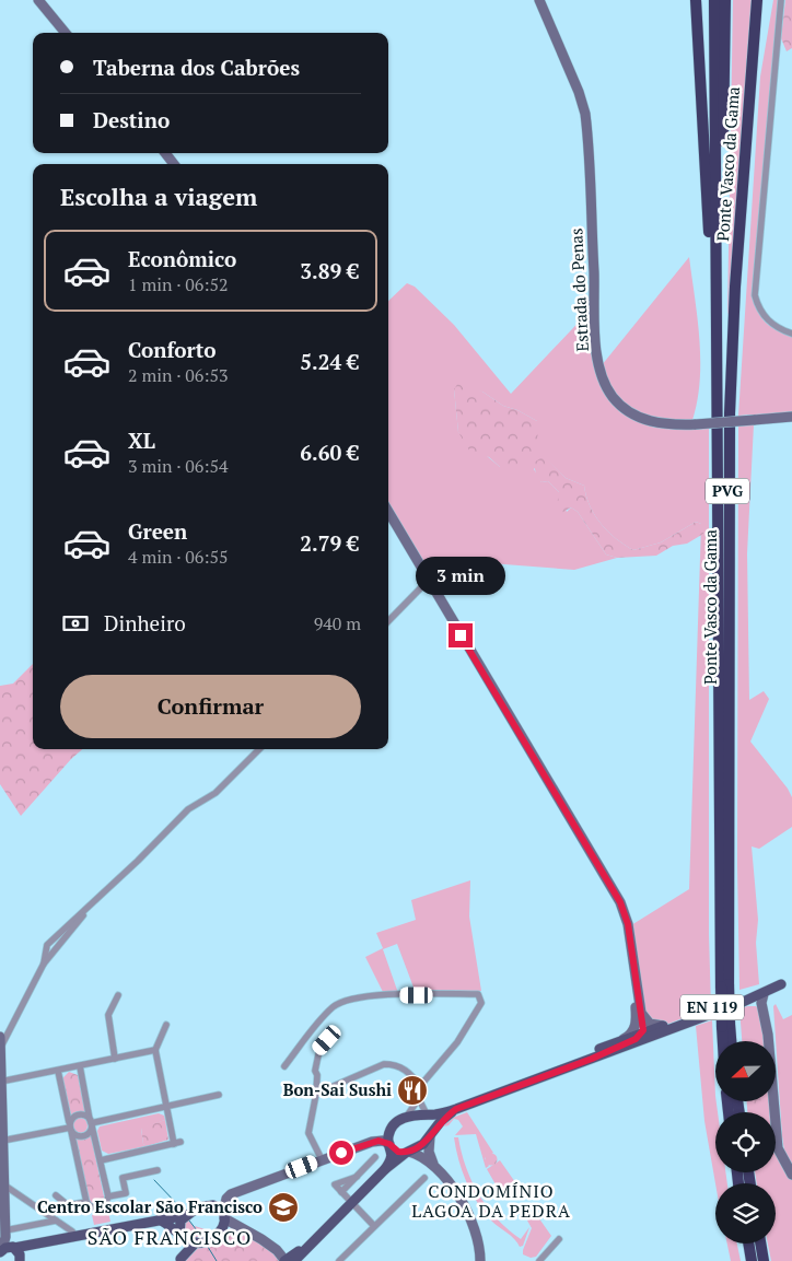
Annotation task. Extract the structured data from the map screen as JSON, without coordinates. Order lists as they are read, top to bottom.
{
  "streets": {
    "highway": ["Ponte Vasco da Gama", "PVG"],
    "main road": ["EN 119"],
    "street": ["Estrada do Penas"]
  },
  "districts": ["CONDOMÍNIO LAGOA DA PEDRA", "SÃO FRANCISCO"],
  "places": {
    "restaurant": ["Bon-Sai Sushi"],
    "school or university": ["Centro Escolar São Francisco"]
  },
  "north": "left",
  "page": {
    "banner": ["Taberna dos Cabrões", "Destino"],
    "heading": "Escolha a viagem",
    "list": [
      {
        "name": "Econômico",
        "note": "1 min · 06:52",
        "value": "3.89 €"
      },
      {
        "name": "Conforto",
        "note": "2 min · 06:53",
        "value": "5.24 €"
      },
      {
        "name": "XL",
        "note": "3 min · 06:54",
        "value": "6.60 €"
      },
      {
        "name": "Green",
        "note": "4 min · 06:55",
        "value": "2.79 €"
      }
    ],
    "bubble": "3 min",
    "pay": ["Dinheiro", "940 m"],
    "buttons": "Confirmar"
  }
}
